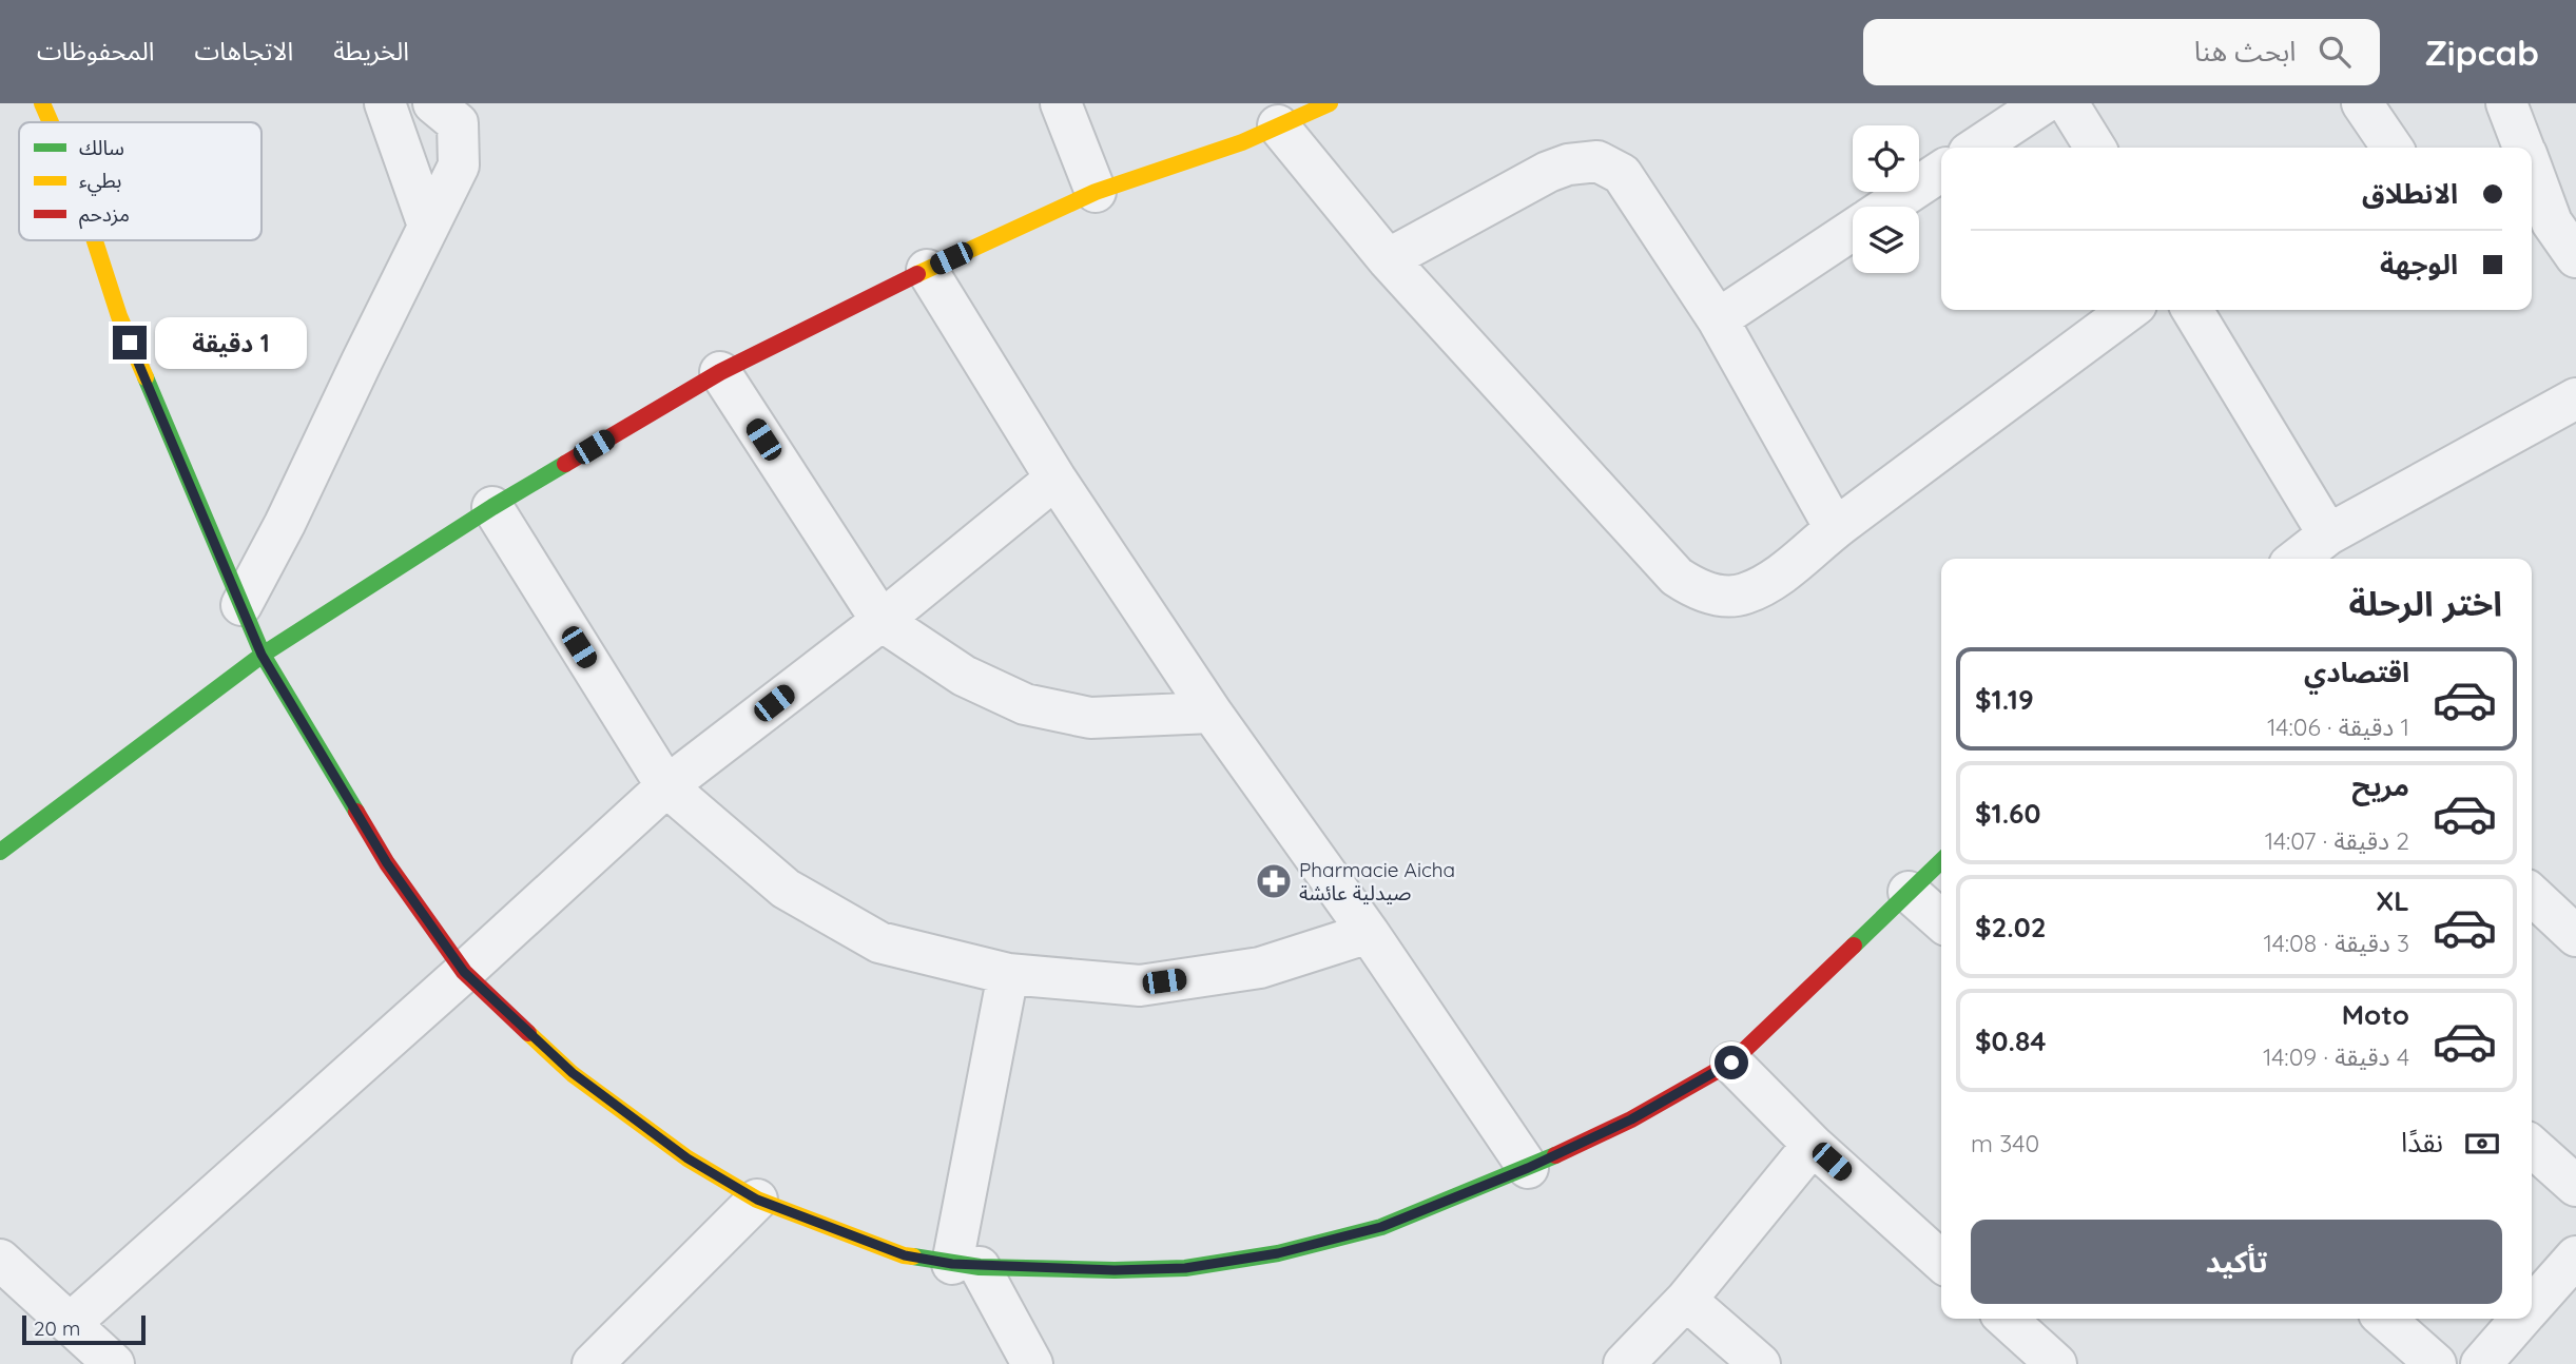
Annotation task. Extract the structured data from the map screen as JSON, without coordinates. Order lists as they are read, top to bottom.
{
  "places": {
    "pharmacy": ["Pharmacie Aicha صيدلية عائشة"]
  },
  "legend": ["سالك", "بطيء", "مزدحم"],
  "scale_bar": "20 m",
  "page": {
    "header": "Zipcab",
    "search": "ابحث هنا",
    "nav": ["الخريطة", "الاتجاهات", "المحفوظات"],
    "banner": ["الانطلاق", "الوجهة"],
    "bubble": "1 دقيقة",
    "heading": "اختر الرحلة",
    "list": [
      {
        "name": "اقتصادي",
        "note": "1 دقيقة · 14:06",
        "value": "$1.19"
      },
      {
        "name": "مريح",
        "note": "2 دقيقة · 14:07",
        "value": "$1.60"
      },
      {
        "name": "XL",
        "note": "3 دقيقة · 14:08",
        "value": "$2.02"
      },
      {
        "name": "Moto",
        "note": "4 دقيقة · 14:09",
        "value": "$0.84"
      }
    ],
    "pay": ["نقدًا", "340 m"],
    "buttons": "تأكيد",
    "scale": "20 m"
  }
}
